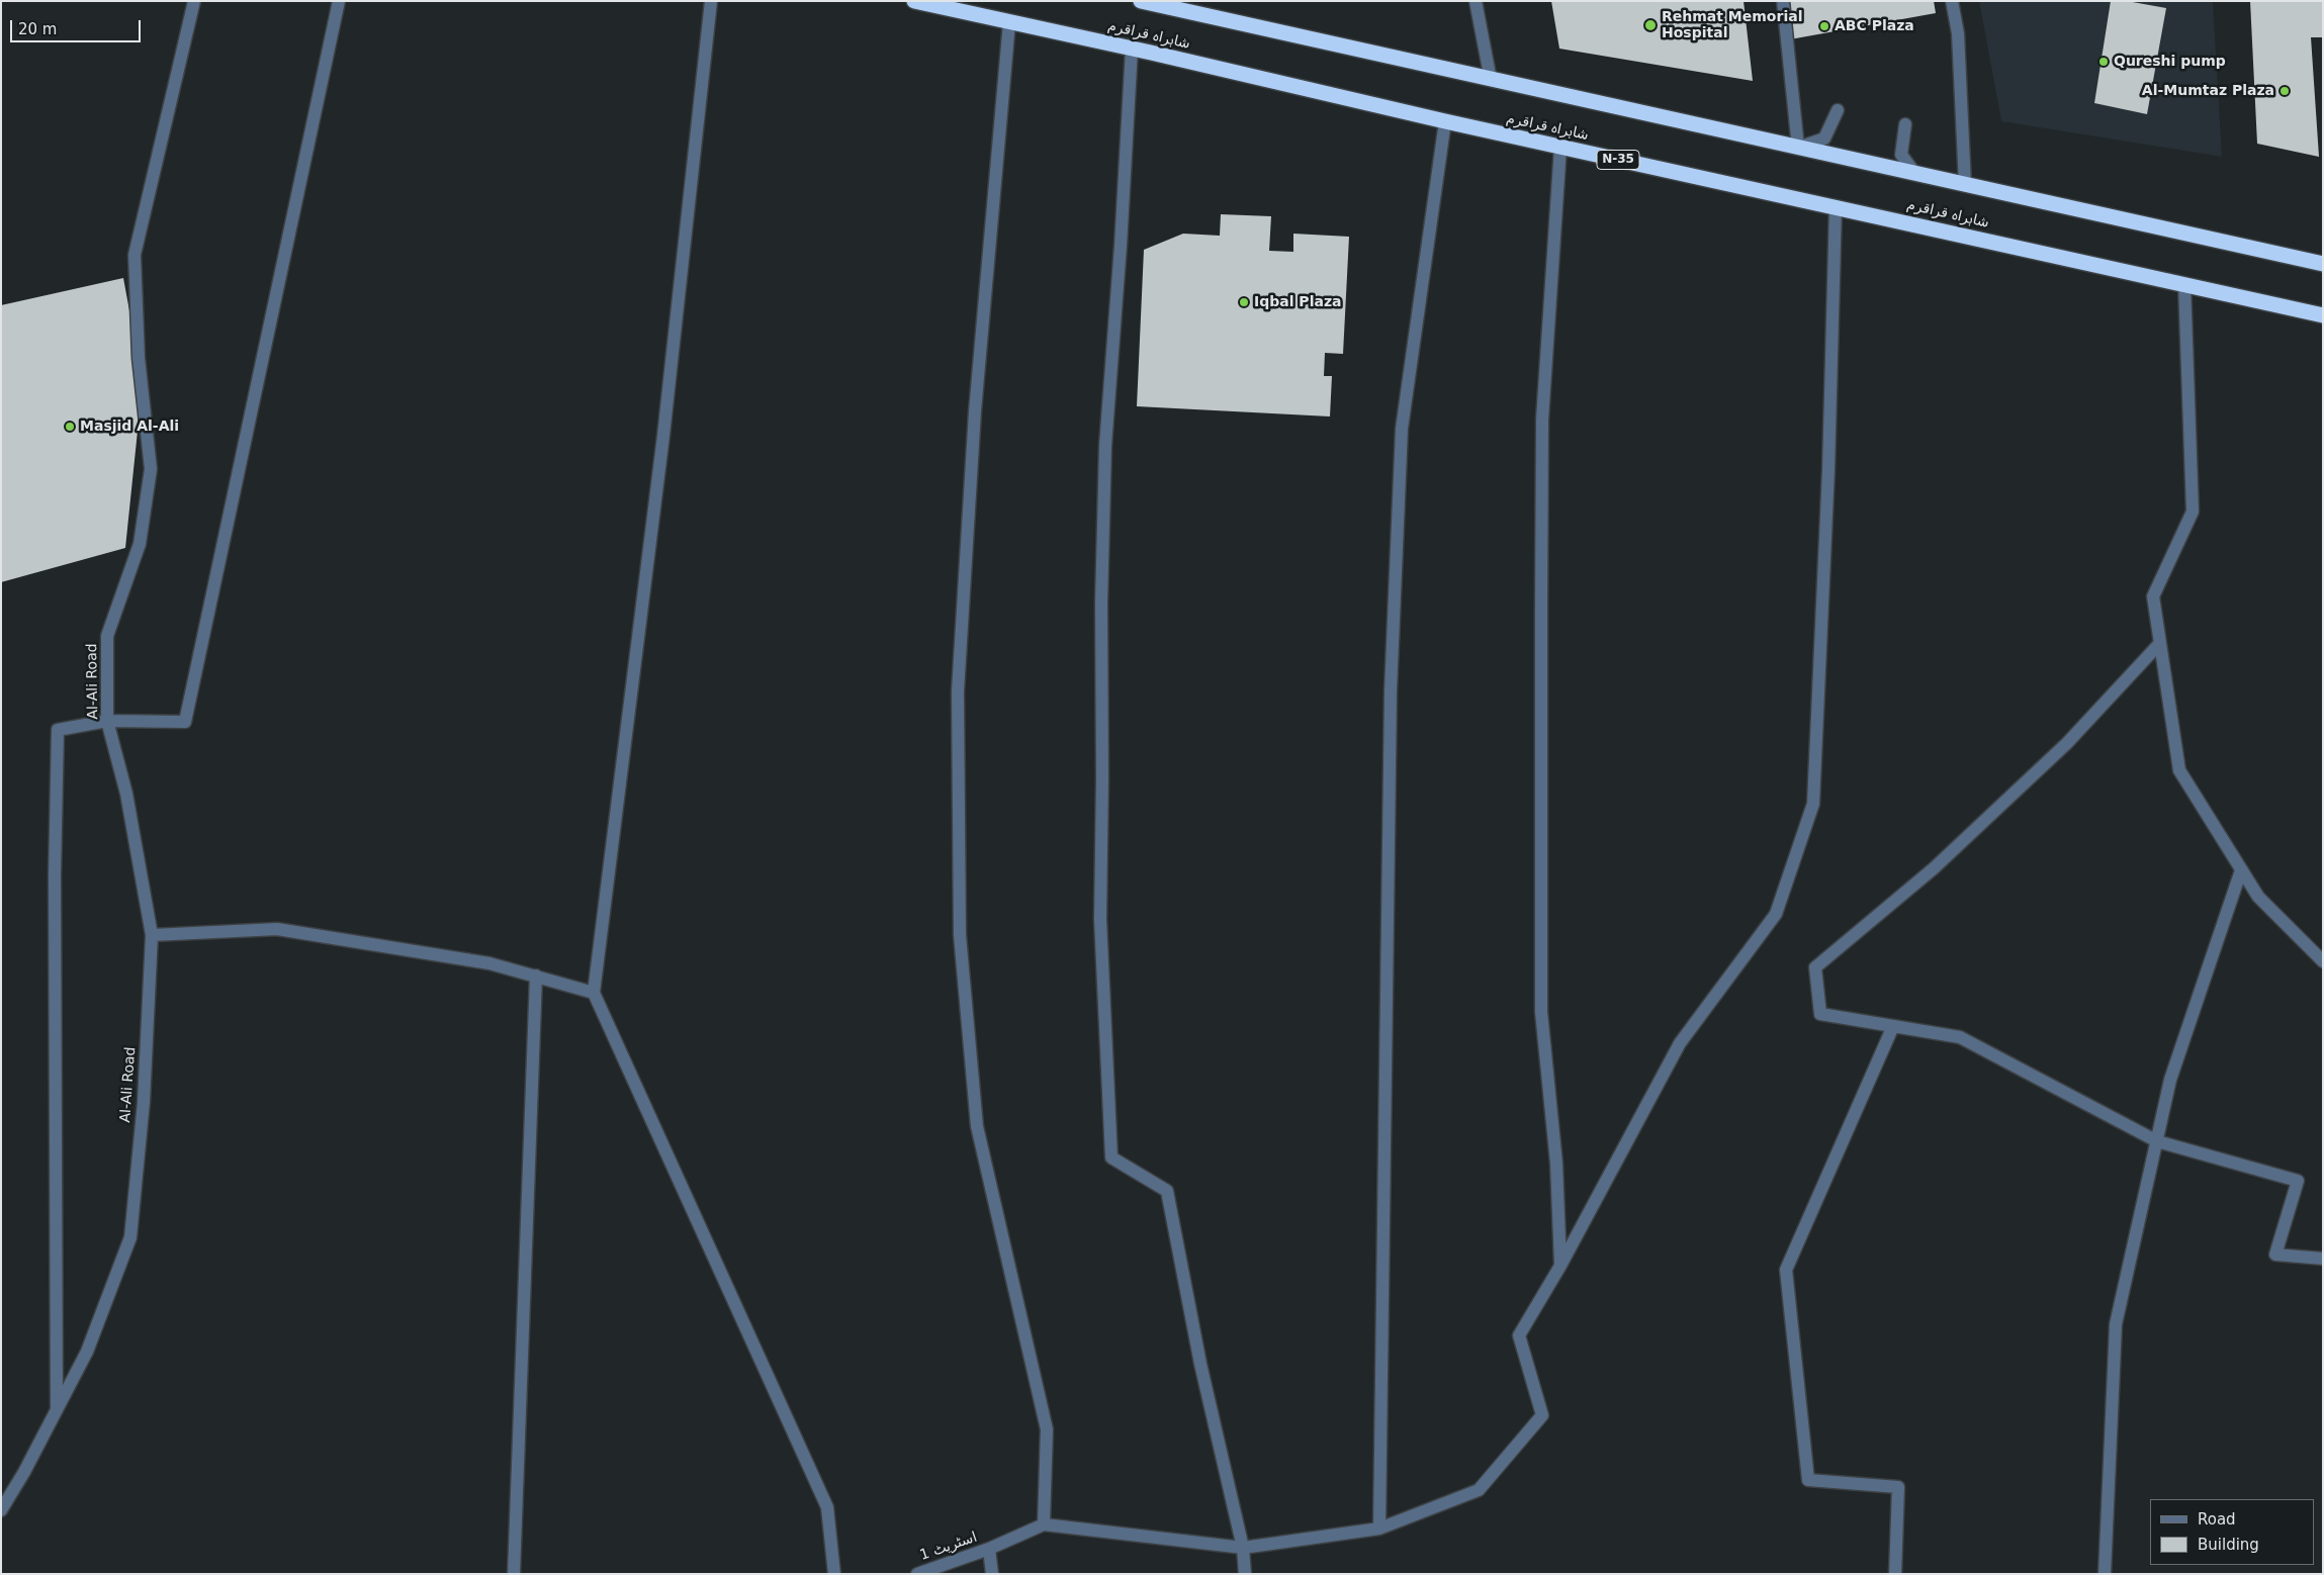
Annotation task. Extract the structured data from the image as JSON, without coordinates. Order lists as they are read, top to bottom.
{
  "streets": {
    "highway": ["شاہراہ قراقرم", "N-35"],
    "street": ["Al-Ali Road", "اسٹریٹ 1"]
  },
  "places": [
    "Rehmat Memorial Hospital",
    "ABC Plaza",
    "Qureshi pump",
    "Al-Mumtaz Plaza",
    "Iqbal Plaza",
    "Masjid Al-Ali"
  ],
  "legend": ["Road", "Building"],
  "scale_bar": "20 m"
}
